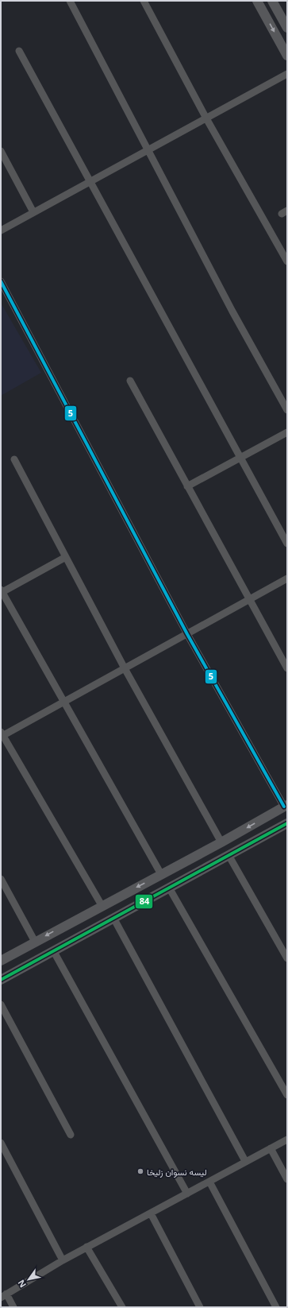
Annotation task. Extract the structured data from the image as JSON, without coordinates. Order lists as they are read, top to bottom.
{
  "places": ["لیسه نسوان زلیخا"],
  "lines": ["transit line 5", "transit line 84"],
  "north": "bottom left"
}
